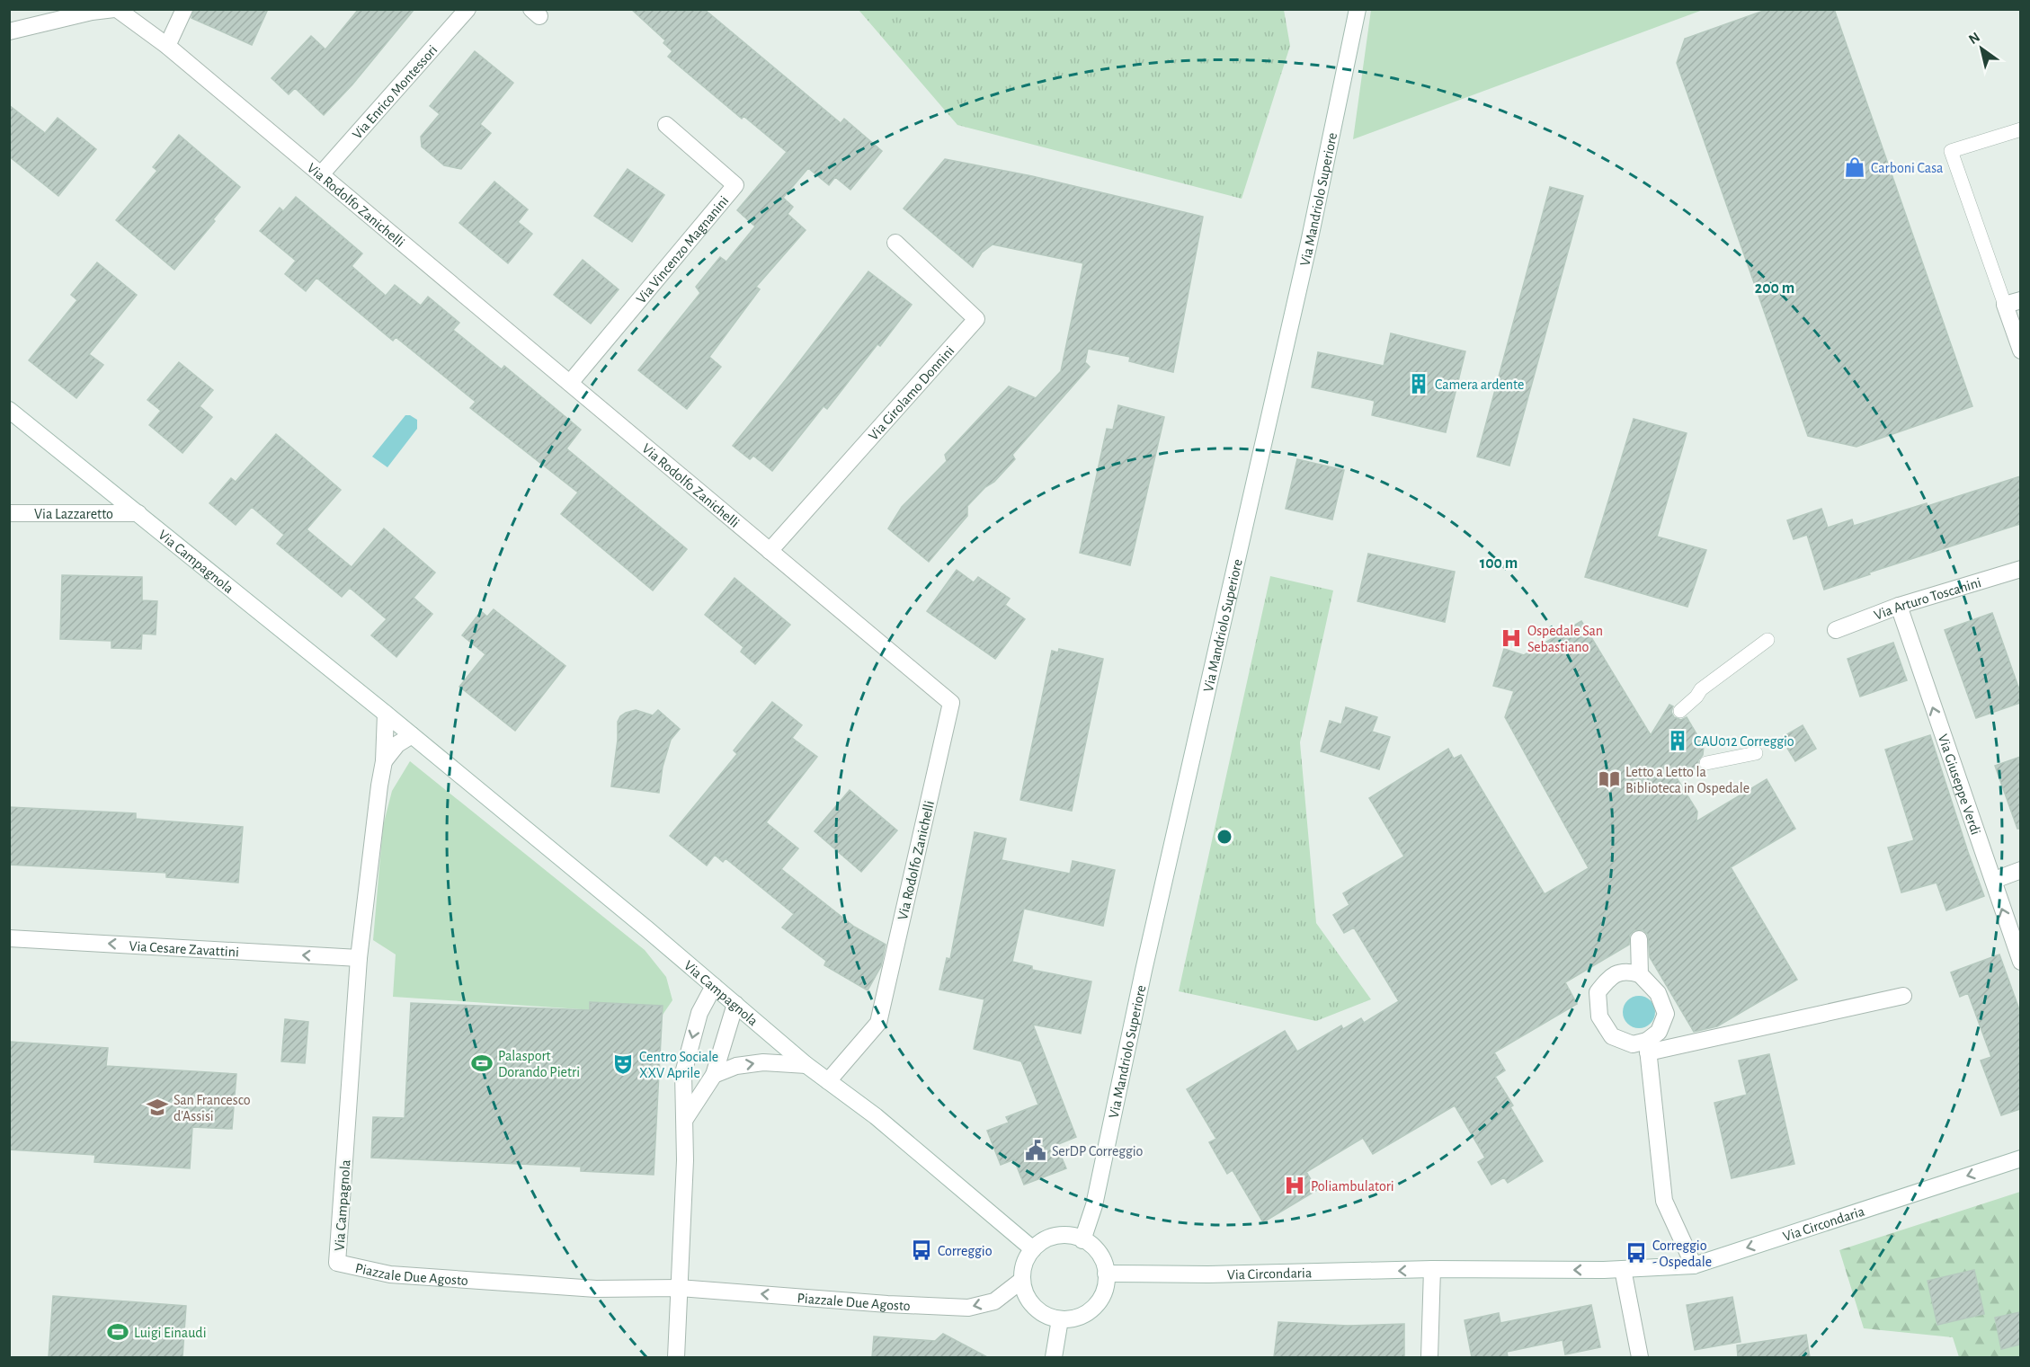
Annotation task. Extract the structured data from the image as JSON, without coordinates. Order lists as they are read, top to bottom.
{
  "streets": {
    "street": [
      "Via Enrico Montessori",
      "Via Mandriolo Superiore",
      "Via Rodolfo Zanichelli",
      "Via Vincenzo Magnanini",
      "Via Girolamo Donnini",
      "Via Lazzaretto",
      "Via Campagnola",
      "Via Arturo Toscanini",
      "Via Giuseppe Verdi",
      "Via Cesare Zavattini",
      "Via Circondaria",
      "Piazzale Due Agosto"
    ]
  },
  "crossings": [
    ["Via Enrico Montessori", "Via Rodolfo Zanichelli"],
    ["Via Mandriolo Superiore", "Via Campagnola"],
    ["Via Mandriolo Superiore", "Via Circondaria"],
    ["Via Mandriolo Superiore", "Piazzale Due Agosto"],
    ["Via Rodolfo Zanichelli", "Via Vincenzo Magnanini"],
    ["Via Rodolfo Zanichelli", "Via Girolamo Donnini"],
    ["Via Rodolfo Zanichelli", "Via Campagnola"],
    ["Via Lazzaretto", "Via Campagnola"],
    ["Via Campagnola", "Via Cesare Zavattini"],
    ["Via Campagnola", "Via Circondaria"],
    ["Via Campagnola", "Piazzale Due Agosto"],
    ["Via Arturo Toscanini", "Via Giuseppe Verdi"],
    ["Via Circondaria", "Piazzale Due Agosto"]
  ],
  "one_way": [
    "Via Giuseppe Verdi",
    "Via Cesare Zavattini",
    "Via Circondaria",
    "Piazzale Due Agosto"
  ],
  "places": {
    "shop": ["Carboni Casa"],
    "building": ["Camera ardente", "CAU012 Correggio"],
    "hospital": ["Ospedale San Sebastiano", "Poliambulatori"],
    "library": ["Letto a Letto la Biblioteca in Ospedale"],
    "sports": ["Palasport Dorando Pietri", "Luigi Einaudi"],
    "theatre": ["Centro Sociale XXV Aprile"],
    "school or university": ["San Francesco d'Assisi"],
    "public building": ["SerDP Correggio"],
    "bus stop": ["Correggio", "Correggio - Ospedale"]
  },
  "north": "top left",
  "rings": ["200 m", "100 m"]
}
